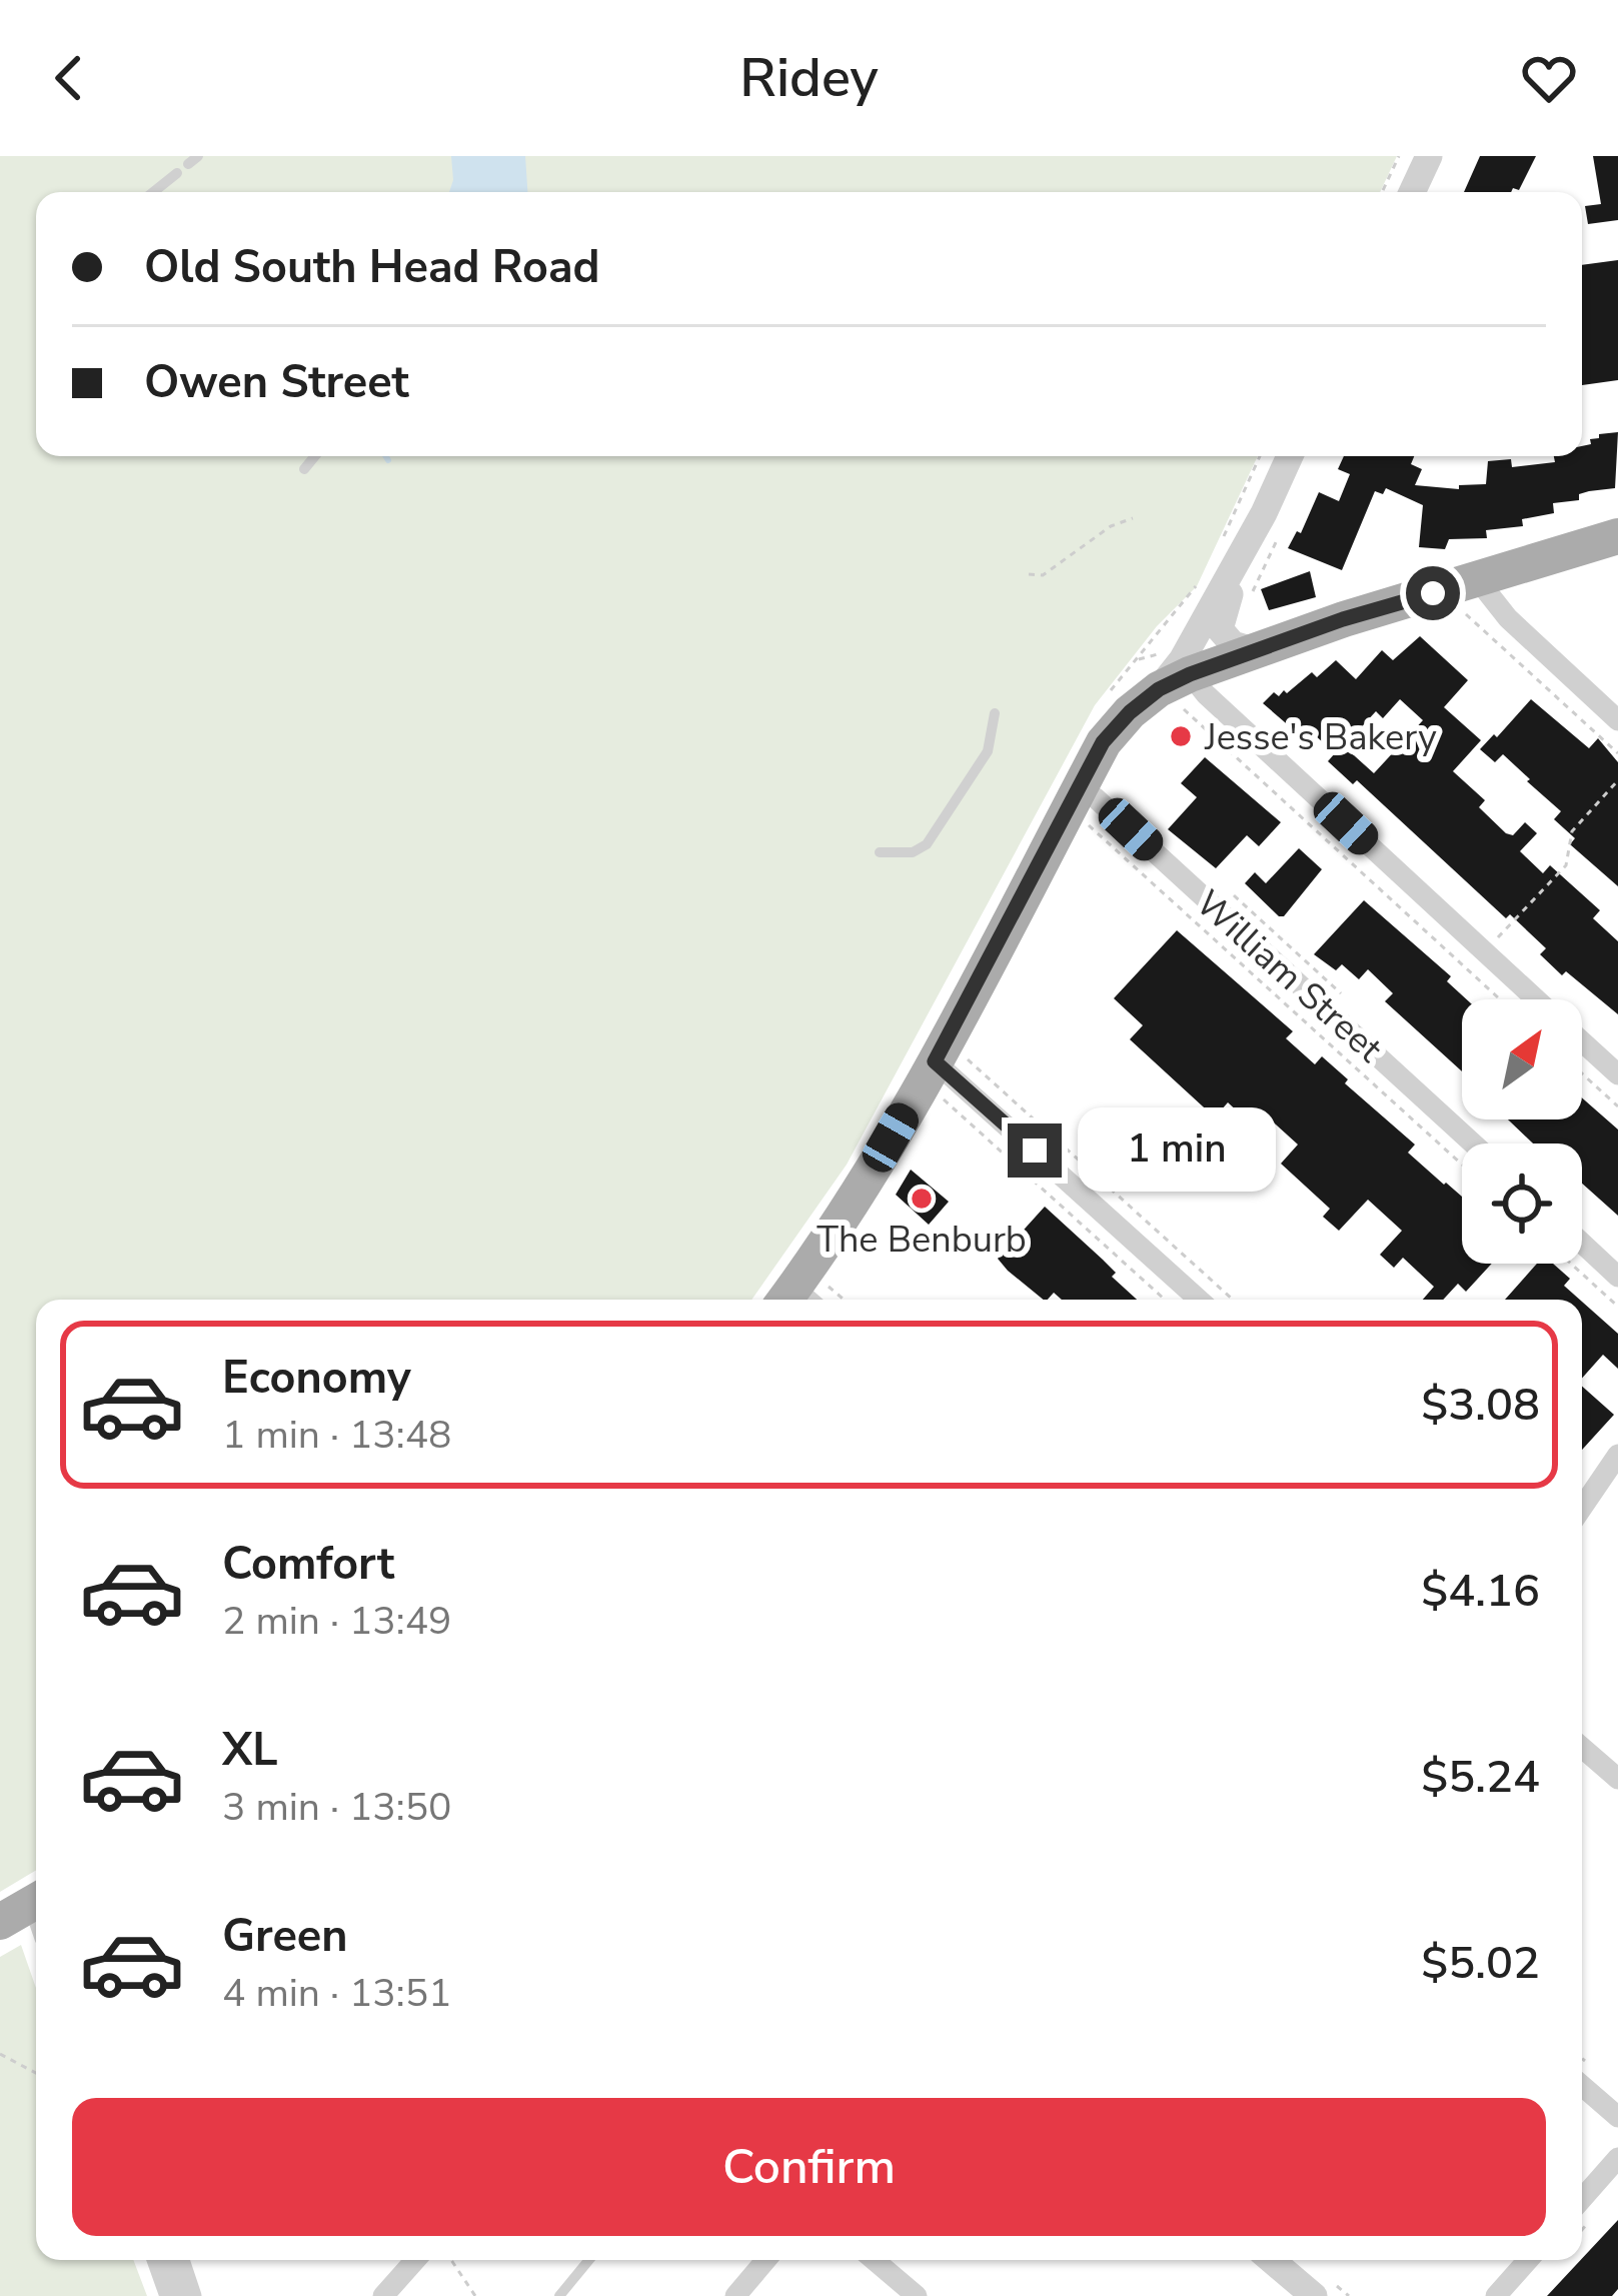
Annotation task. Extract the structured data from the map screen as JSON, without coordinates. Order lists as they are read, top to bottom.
{
  "streets": {
    "street": ["William Street"]
  },
  "places": ["Jesse's Bakery", "The Benburb"],
  "north": "top right",
  "page": {
    "header": "Ridey",
    "banner": ["Old South Head Road", "Owen Street"],
    "bubble": "1 min",
    "list": [
      {
        "name": "Economy",
        "note": "1 min · 13:48",
        "value": "$3.08"
      },
      {
        "name": "Comfort",
        "note": "2 min · 13:49",
        "value": "$4.16"
      },
      {
        "name": "XL",
        "note": "3 min · 13:50",
        "value": "$5.24"
      },
      {
        "name": "Green",
        "note": "4 min · 13:51",
        "value": "$5.02"
      }
    ],
    "buttons": "Confirm"
  }
}
